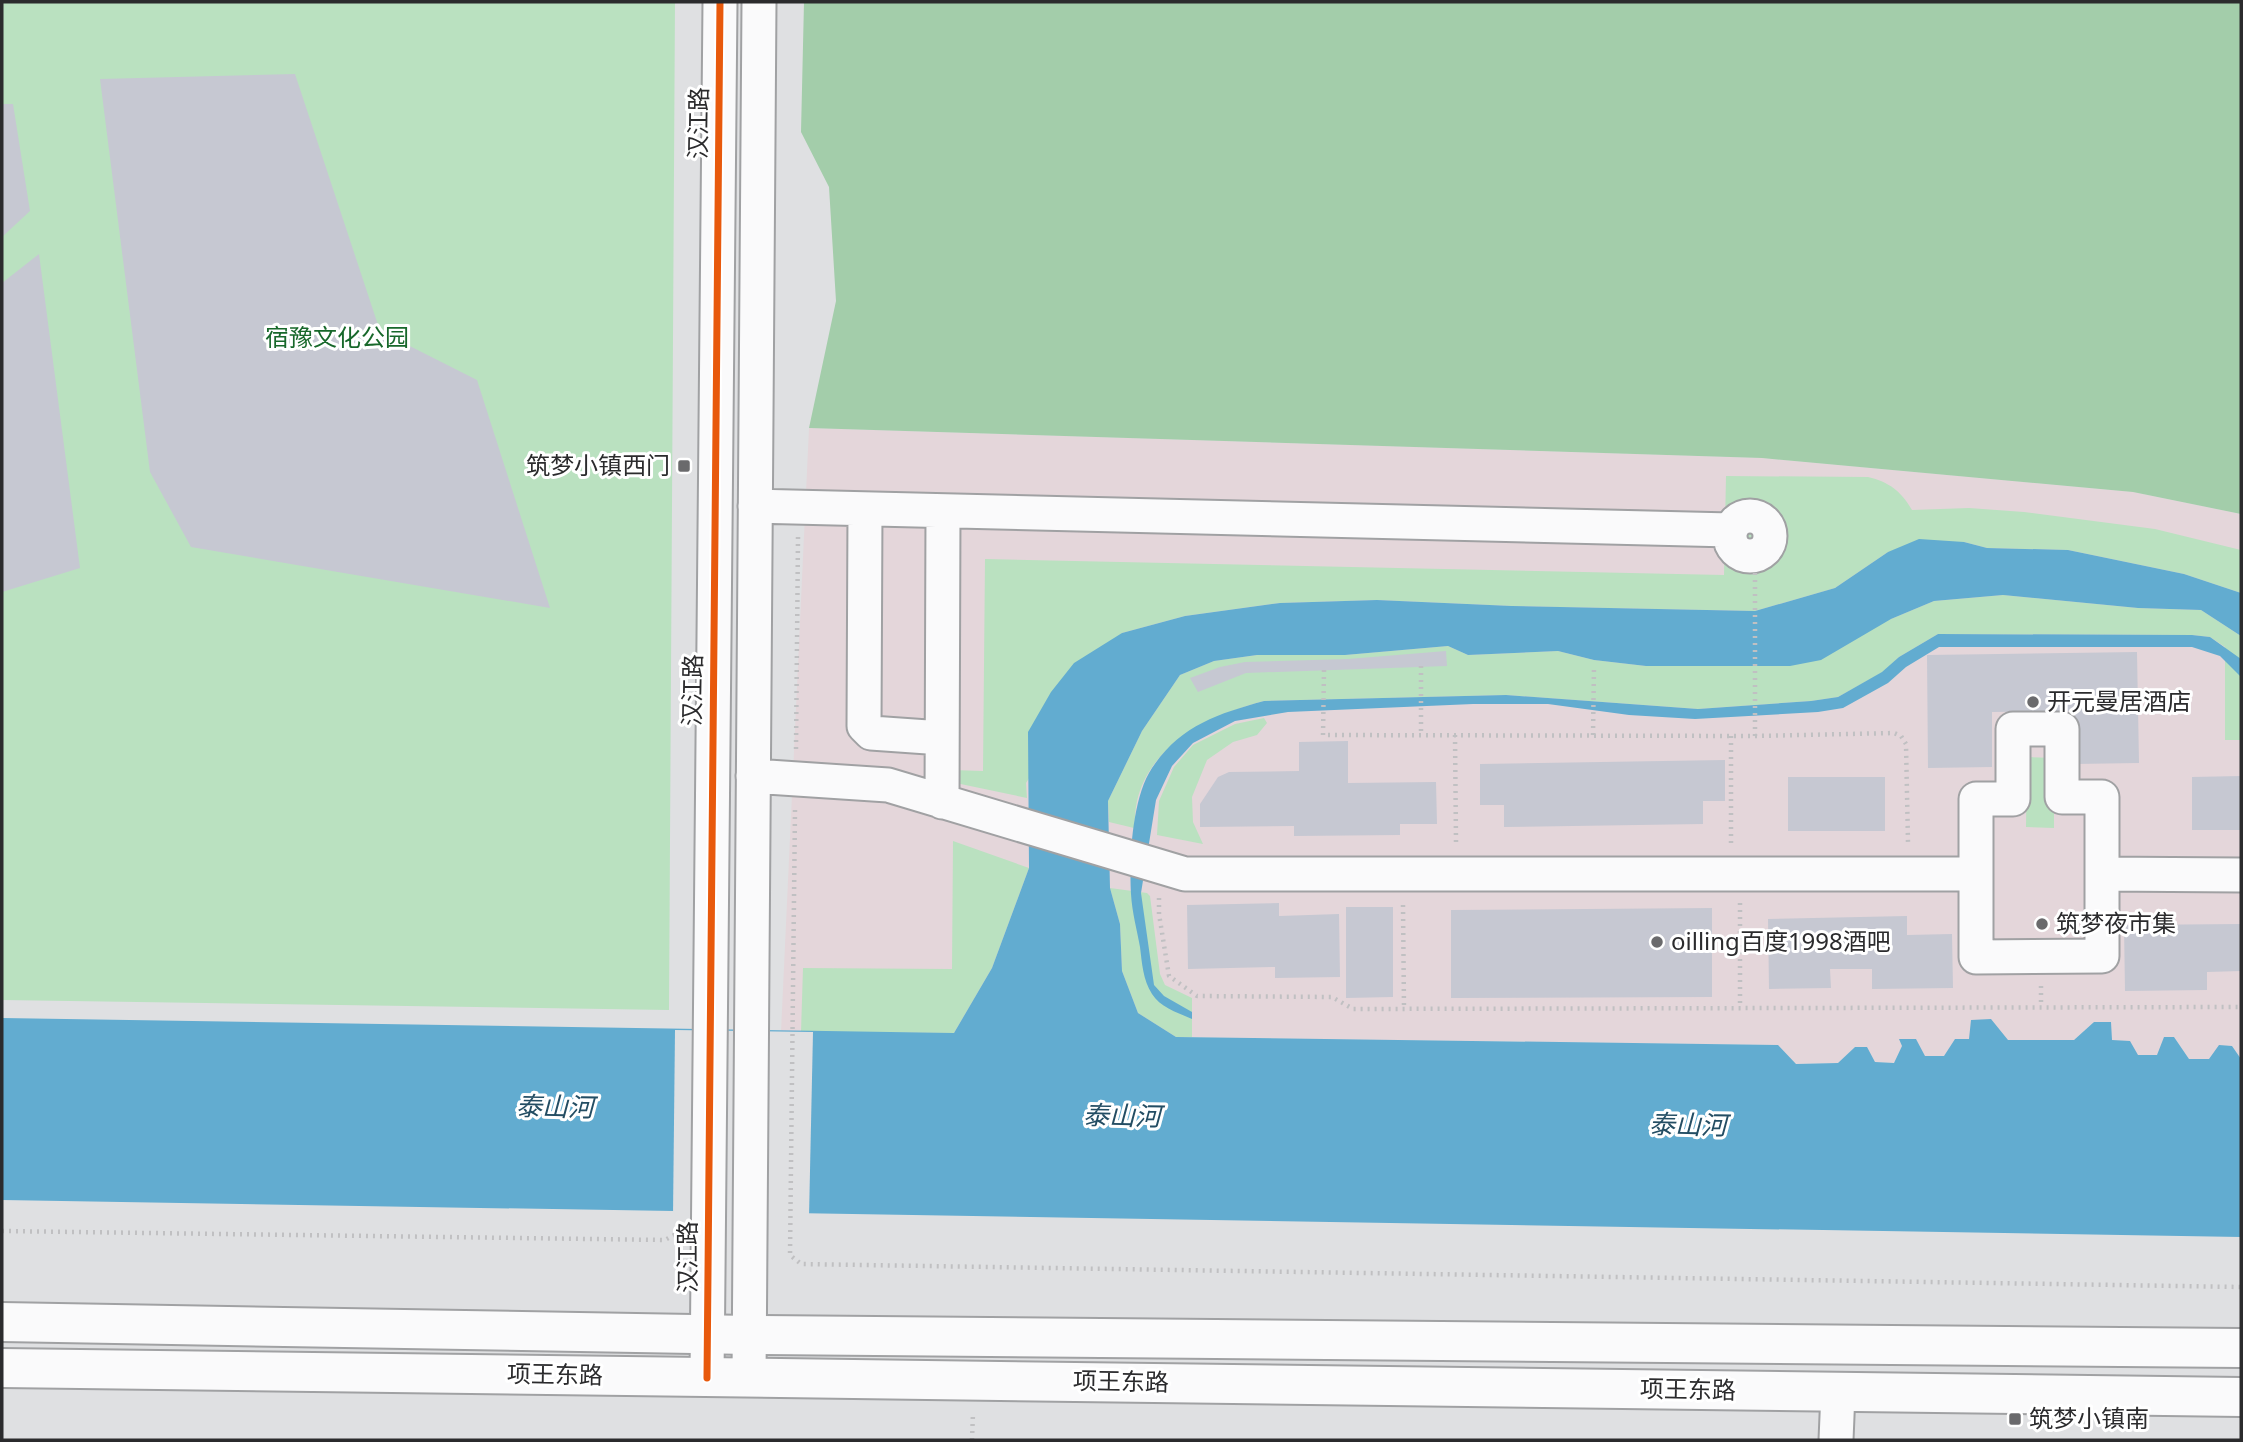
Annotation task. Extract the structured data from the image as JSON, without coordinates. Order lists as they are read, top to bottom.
{
  "streets": {
    "main road": ["项王东路"],
    "street": ["汉江路"]
  },
  "crossings": [
    ["汉江路", "项王东路"]
  ],
  "water": ["泰山河"],
  "parks": ["宿豫文化公园"],
  "places": {
    "transit": ["筑梦小镇西门", "筑梦小镇南"],
    "other": ["开元曼居酒店", "筑梦夜市集", "oilling百度1998酒吧"]
  }
}
